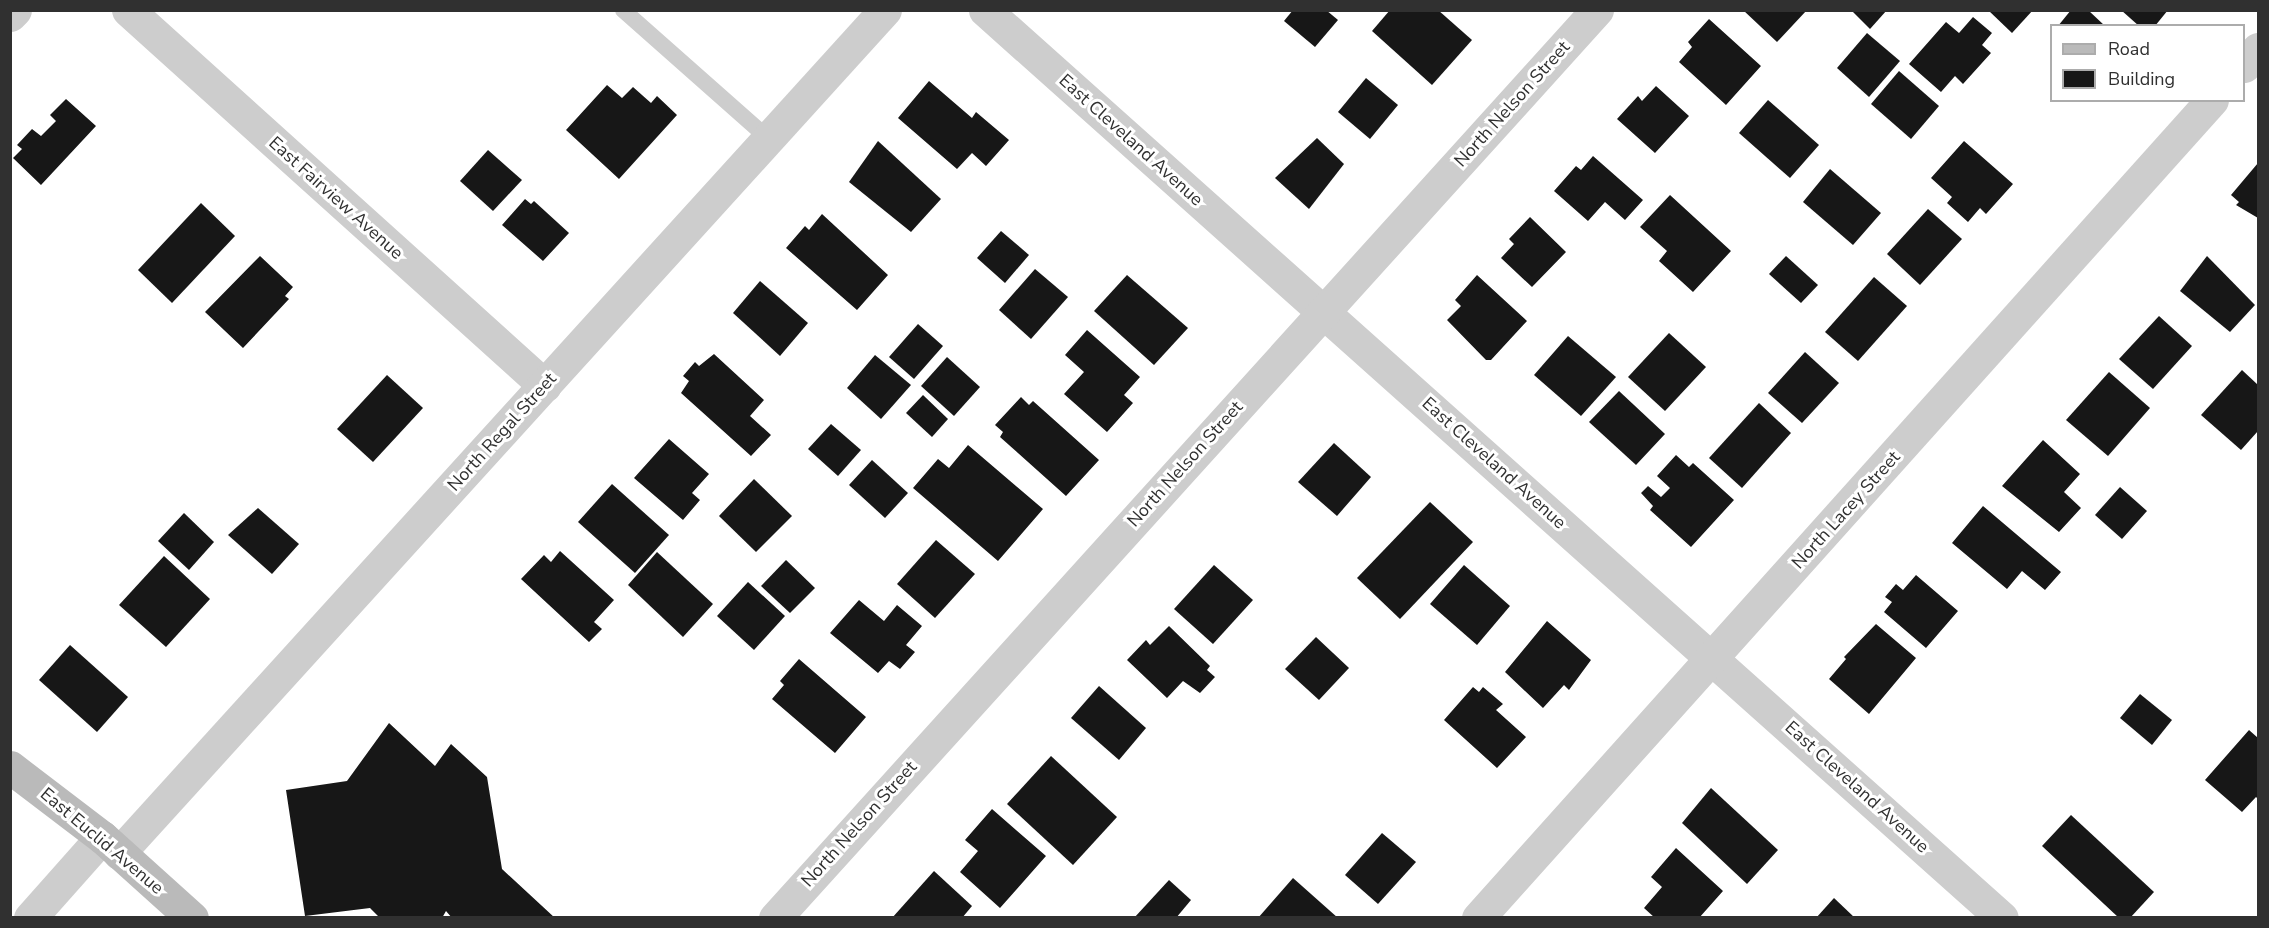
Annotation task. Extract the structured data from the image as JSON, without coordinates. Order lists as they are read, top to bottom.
{
  "streets": {
    "main road": ["East Euclid Avenue"],
    "street": [
      "North Nelson Street",
      "East Cleveland Avenue",
      "East Fairview Avenue",
      "North Regal Street",
      "North Lacey Street"
    ]
  },
  "crossings": [
    ["North Nelson Street", "East Cleveland Avenue"],
    ["East Cleveland Avenue", "North Lacey Street"],
    ["East Fairview Avenue", "North Regal Street"],
    ["North Regal Street", "East Euclid Avenue"]
  ],
  "legend": ["Road", "Building"]
}
